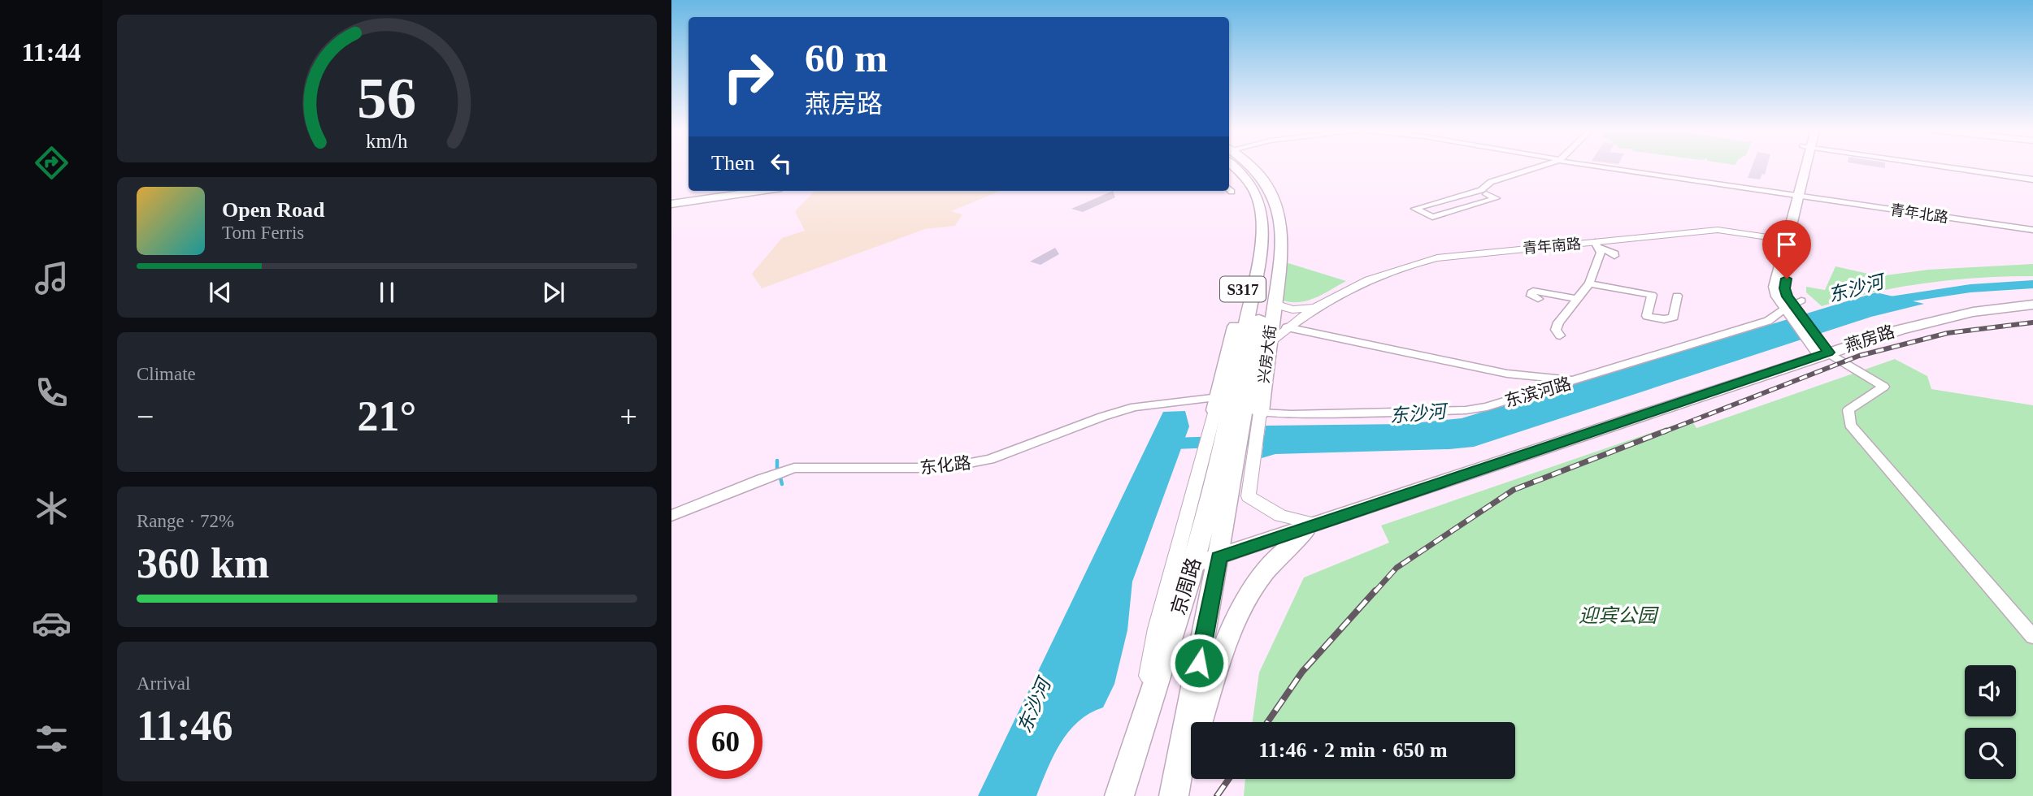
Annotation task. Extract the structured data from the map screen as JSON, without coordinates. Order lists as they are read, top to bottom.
{
  "streets": {
    "main road": [
      "S317",
      "燕房路",
      "兴房大街",
      "京周路"
    ],
    "street": [
      "青年北路",
      "青年南路",
      "东滨河路",
      "东化路"
    ]
  },
  "crossings": [
    ["青年南路", "兴房大街"],
    ["S317", "兴房大街"],
    ["S317", "东滨河路"],
    ["S317", "东化路"],
    ["燕房路", "京周路"],
    ["兴房大街", "东滨河路"],
    ["兴房大街", "东化路"],
    ["东滨河路", "东化路"]
  ],
  "water": ["东沙河"],
  "parks": ["迎宾公园"],
  "page": {
    "tabs": "11:44",
    "turn": ["60 m", "燕房路"],
    "then": "Then",
    "song": ["Open Road", "Tom Ferris"],
    "tile": [
      "Climate",
      ["Range · 72%", "360 km"],
      ["Arrival", "11:46"]
    ],
    "heat": ["−", "21°", "+"],
    "limit": "60",
    "trip": "11:46 · 2 min · 650 m",
    "gauge": ["56", "km/h"]
  }
}
